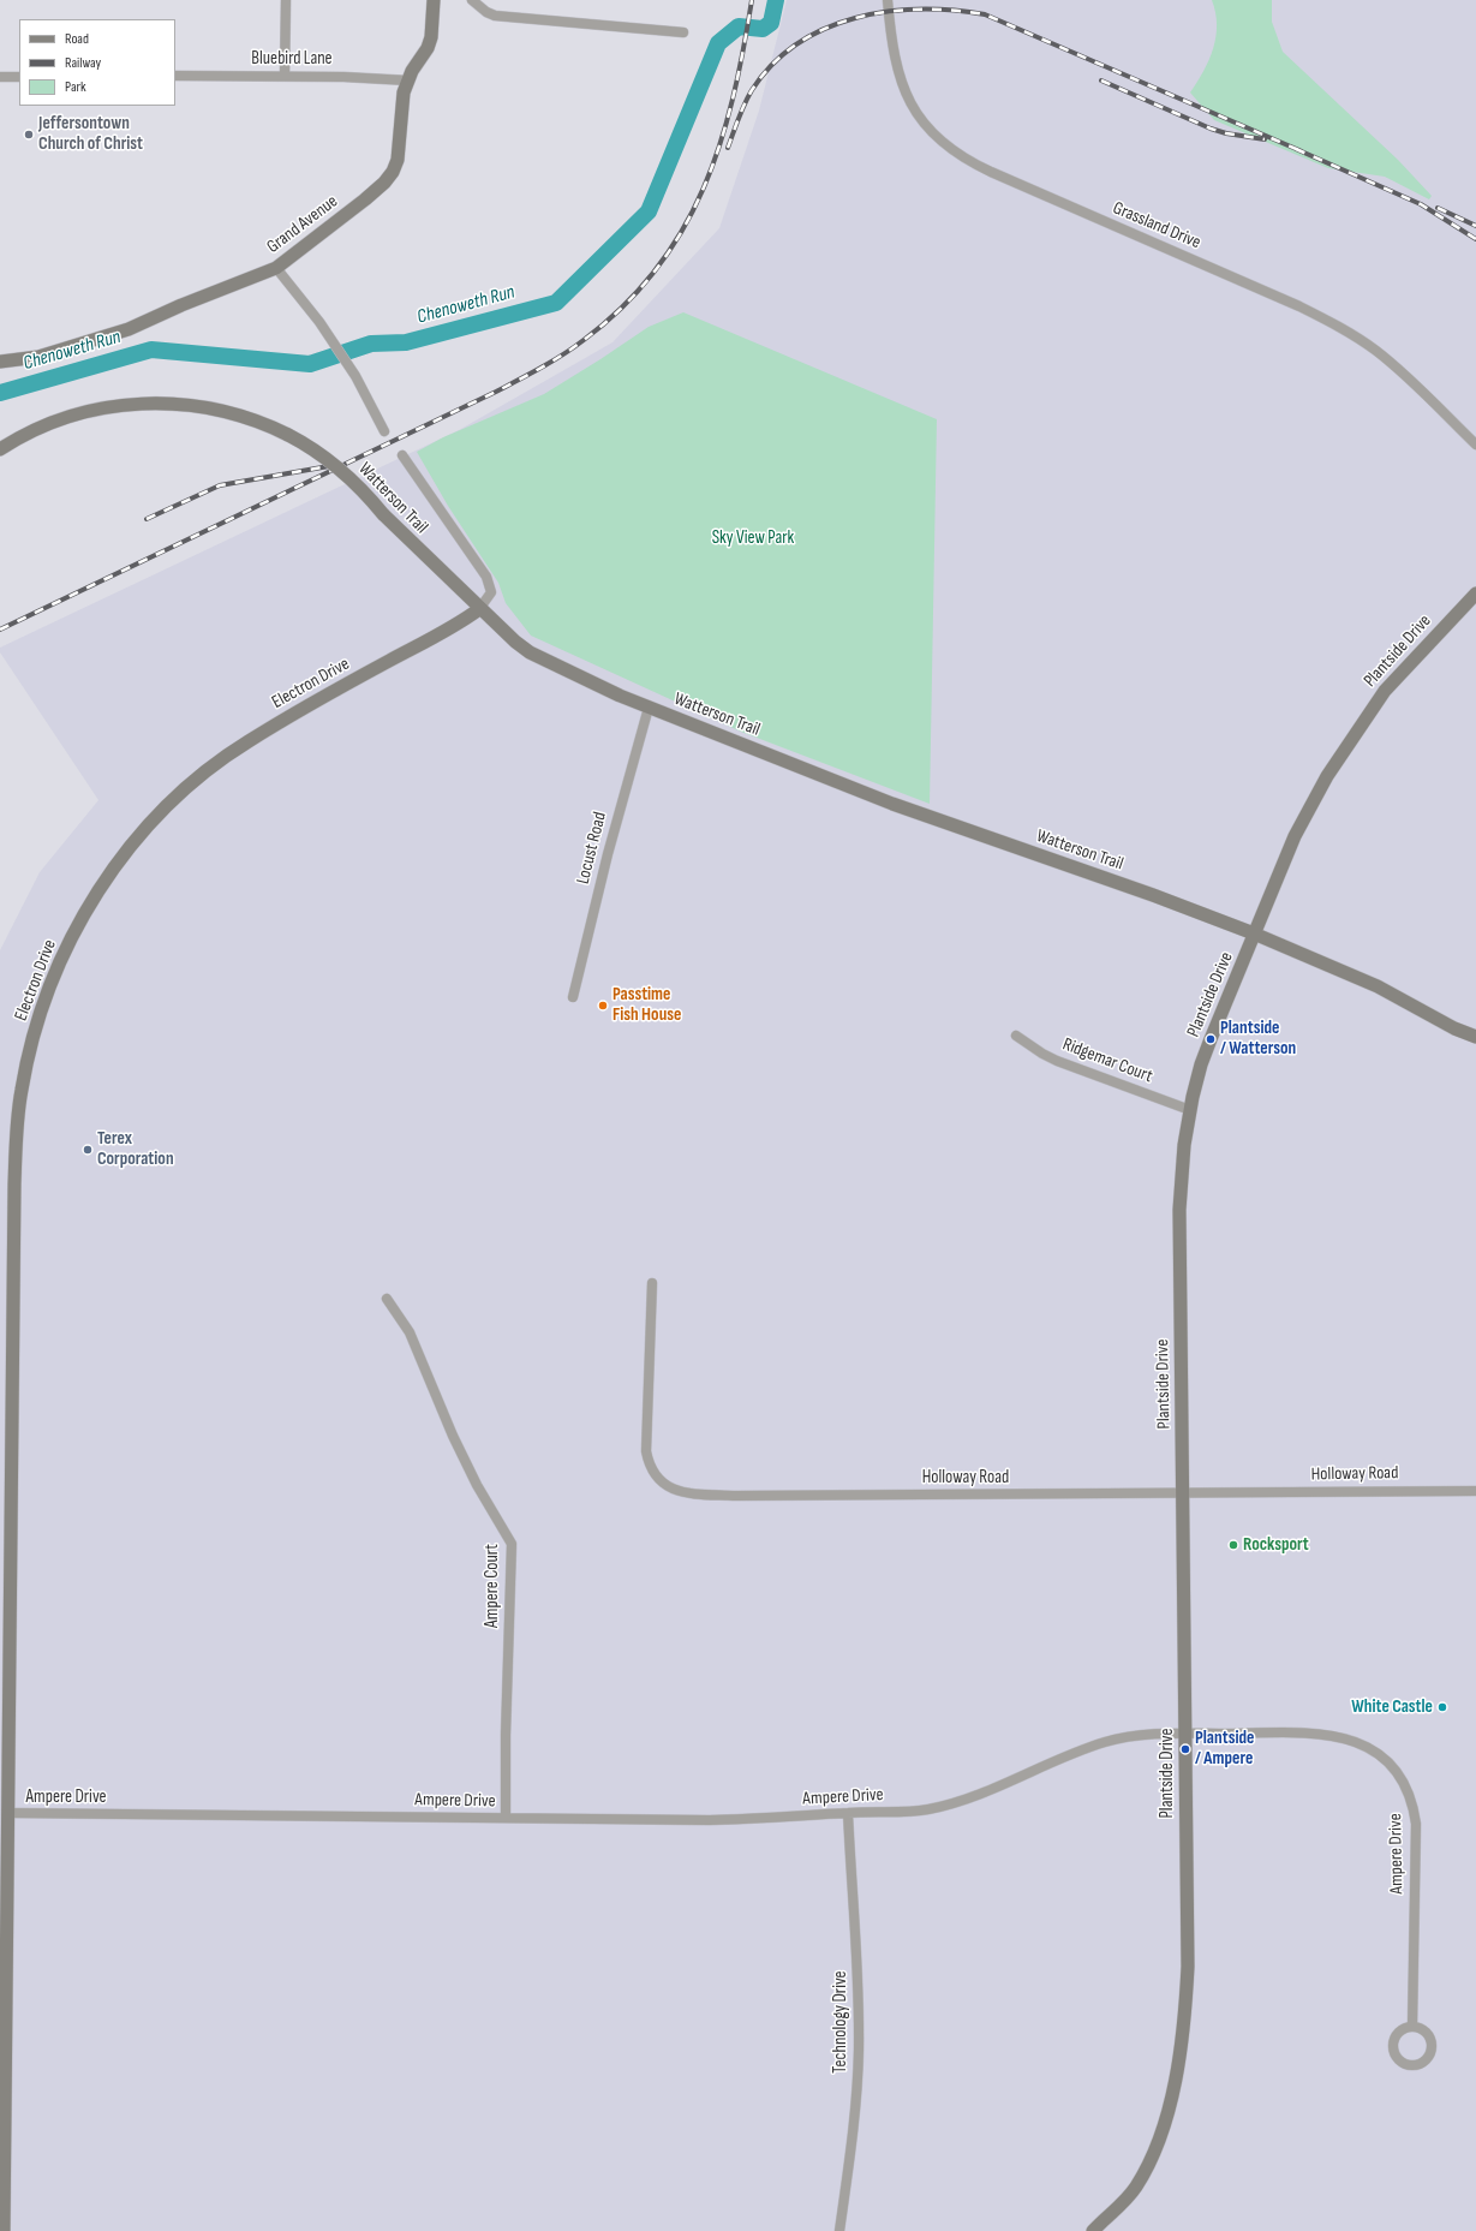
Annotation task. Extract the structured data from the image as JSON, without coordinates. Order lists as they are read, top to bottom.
{
  "streets": {
    "street": [
      "Bluebird Lane",
      "Grand Avenue",
      "Grassland Drive",
      "Watterson Trail",
      "Plantside Drive",
      "Electron Drive",
      "Locust Road",
      "Ridgemar Court",
      "Holloway Road",
      "Ampere Court",
      "Ampere Drive",
      "Technology Drive"
    ]
  },
  "crossings": [
    ["Bluebird Lane", "Grand Avenue"],
    ["Watterson Trail", "Plantside Drive"],
    ["Watterson Trail", "Electron Drive"],
    ["Watterson Trail", "Locust Road"],
    ["Plantside Drive", "Ridgemar Court"],
    ["Plantside Drive", "Holloway Road"],
    ["Plantside Drive", "Ampere Drive"],
    ["Electron Drive", "Ampere Drive"],
    ["Ampere Court", "Ampere Drive"],
    ["Ampere Drive", "Technology Drive"]
  ],
  "water": ["Chenoweth Run"],
  "parks": ["Sky View Park"],
  "places": [
    "Jeffersontown Church of Christ",
    "Passtime Fish House",
    "Plantside / Watterson",
    "Terex Corporation",
    "Rocksport",
    "White Castle",
    "Plantside / Ampere"
  ],
  "legend": ["Road", "Railway", "Park"]
}
